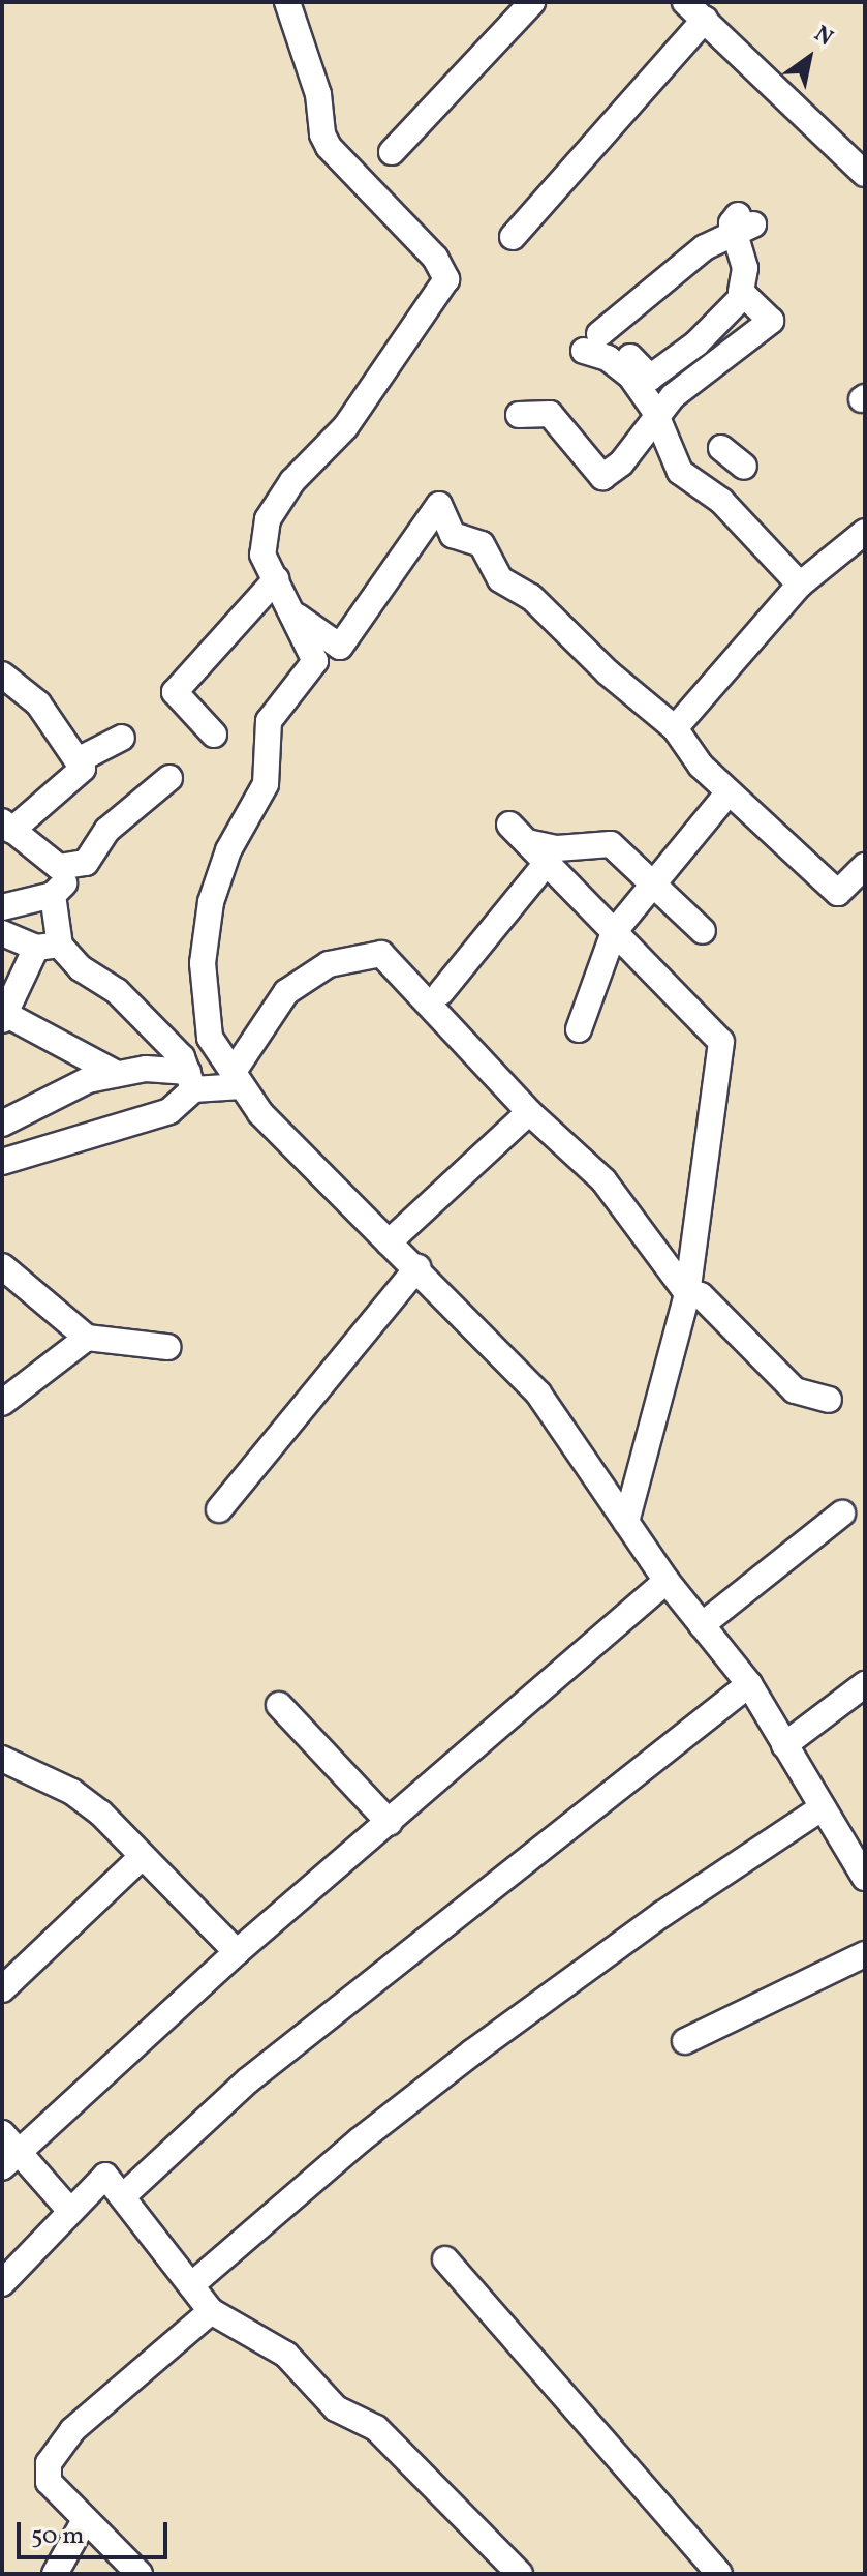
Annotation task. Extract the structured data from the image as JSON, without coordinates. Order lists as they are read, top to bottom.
{
  "scale_bar": "50 m",
  "north": "top right"
}
